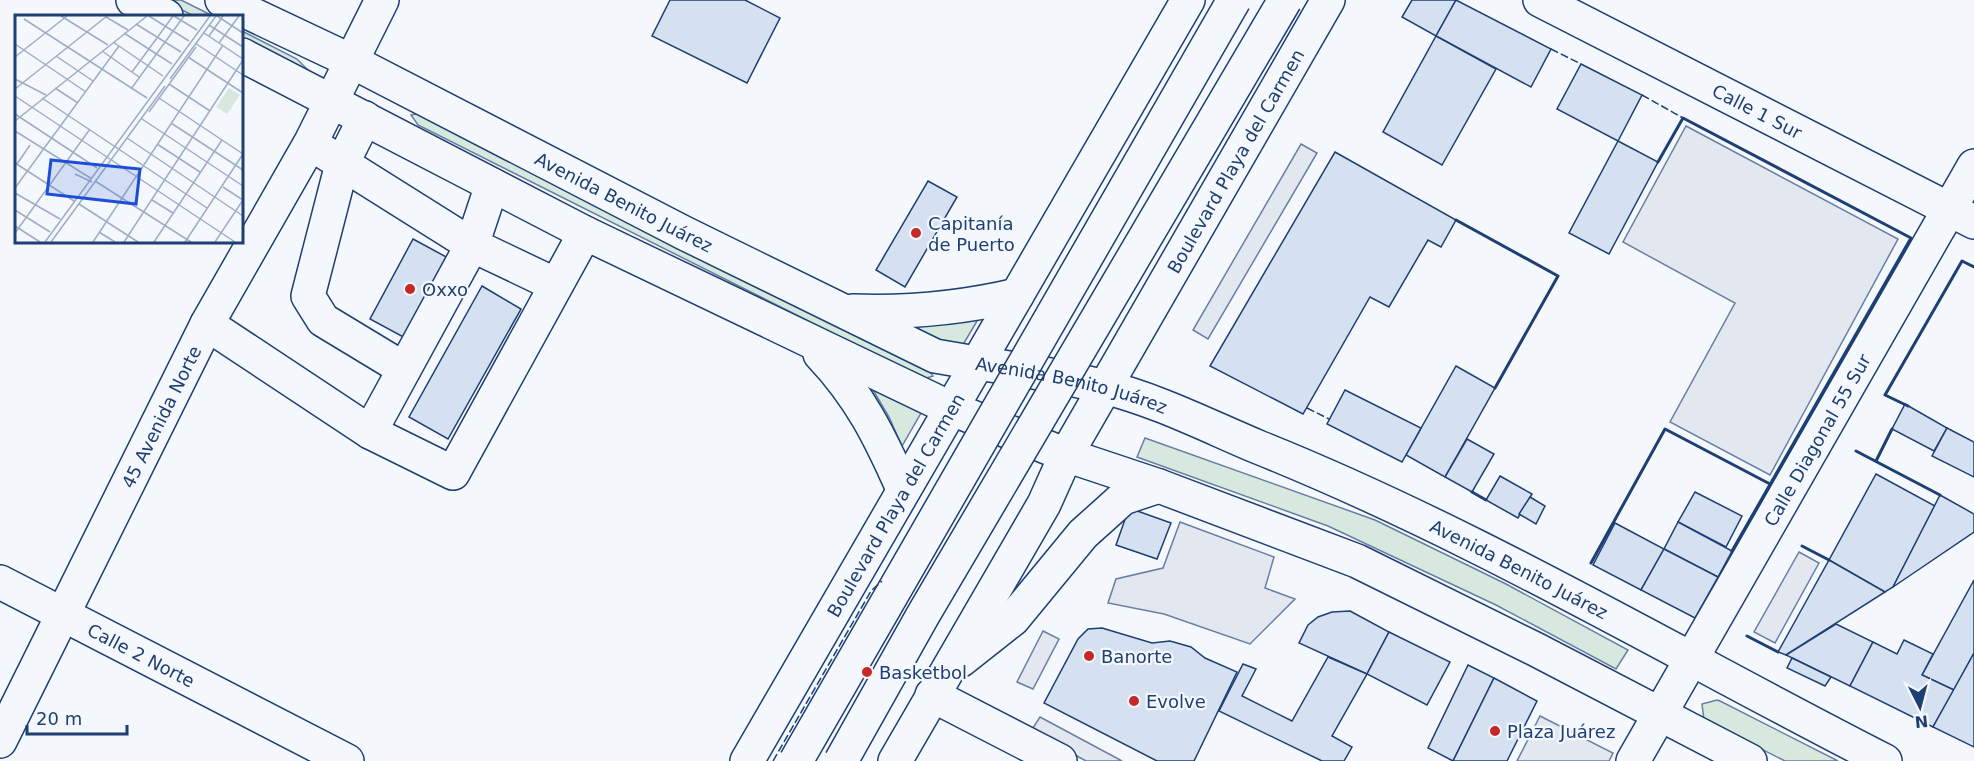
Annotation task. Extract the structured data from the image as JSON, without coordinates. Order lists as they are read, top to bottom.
{
  "streets": {
    "main road": [
      "Calle 1 Sur",
      "Boulevard Playa del Carmen",
      "Avenida Benito Juárez",
      "45 Avenida Norte",
      "Calle Diagonal 55 Sur",
      "Calle 2 Norte"
    ]
  },
  "crossings": [
    ["Calle 1 Sur", "Calle Diagonal 55 Sur"],
    ["Boulevard Playa del Carmen", "Avenida Benito Juárez"],
    ["Avenida Benito Juárez", "45 Avenida Norte"],
    ["Avenida Benito Juárez", "Calle Diagonal 55 Sur"],
    ["45 Avenida Norte", "Calle 2 Norte"]
  ],
  "places": [
    "Capitanía de Puerto",
    "Oxxo",
    "Banorte",
    "Basketbol",
    "Evolve",
    "Plaza Juárez"
  ],
  "scale_bar": "20 m",
  "north": "bottom"
}
